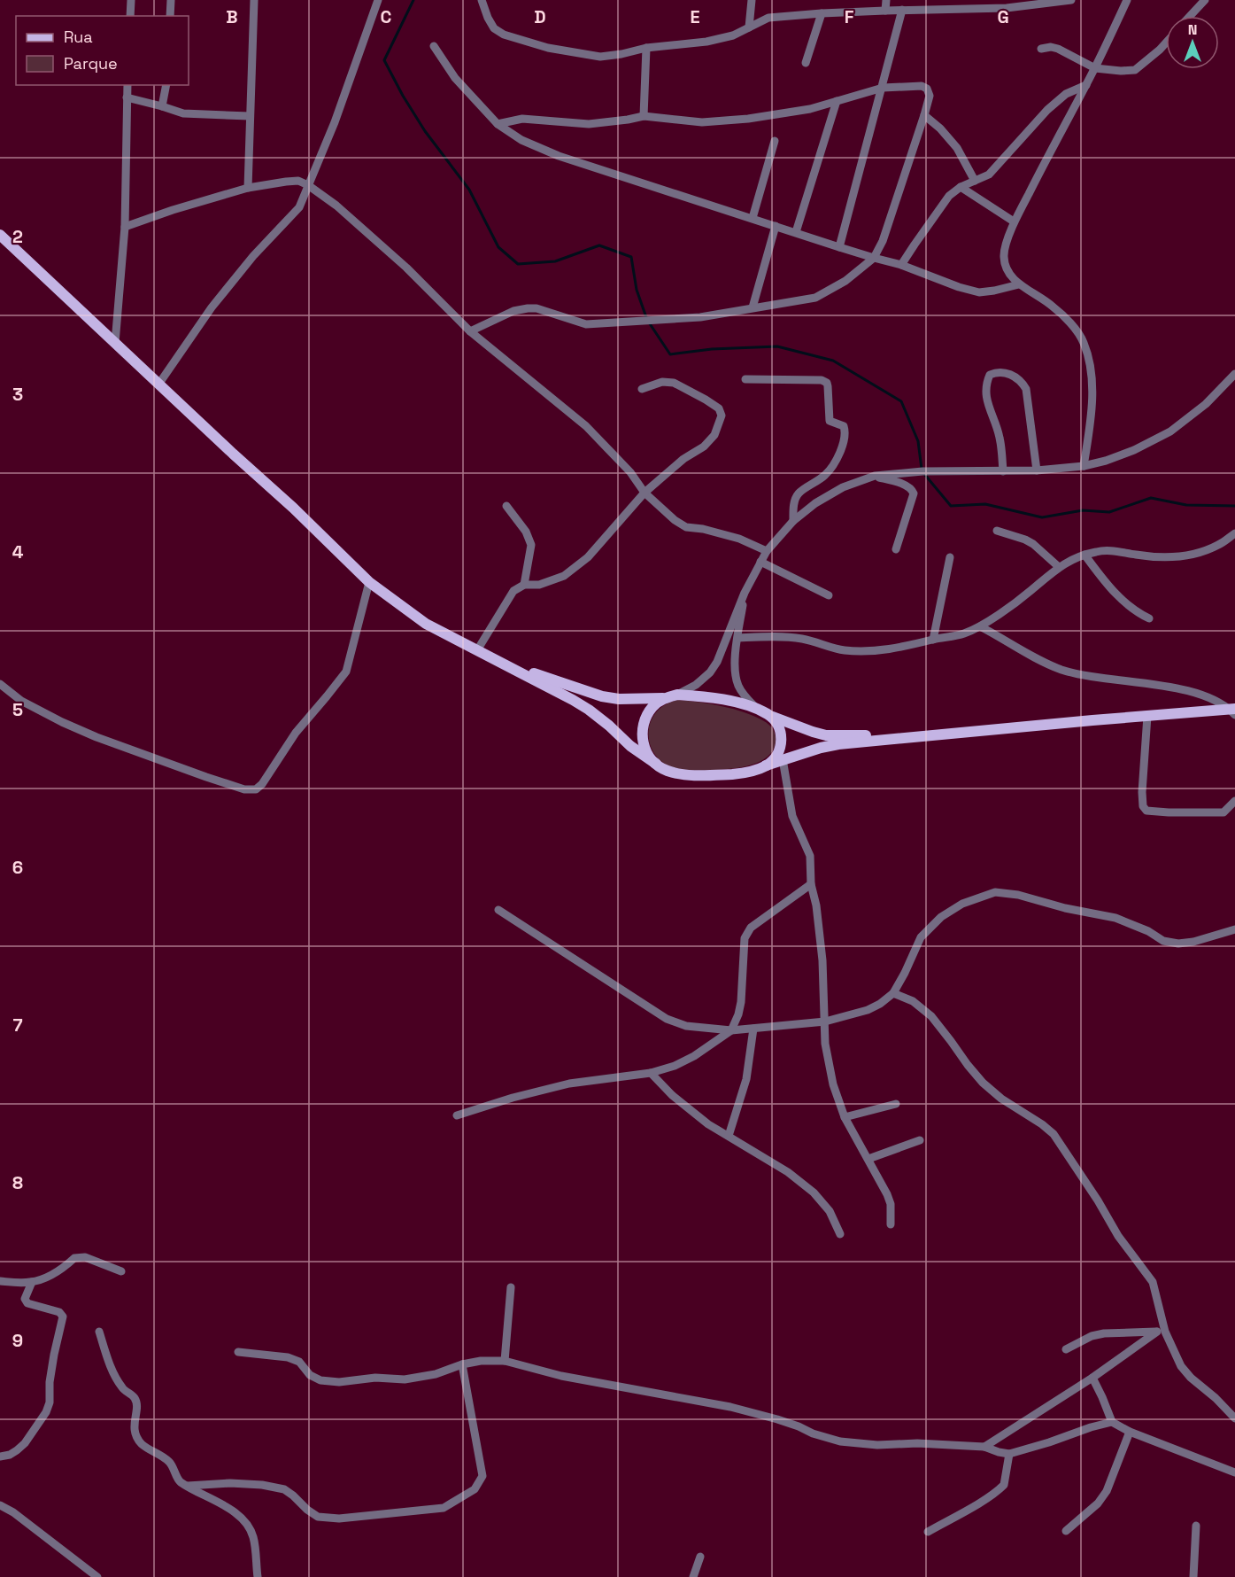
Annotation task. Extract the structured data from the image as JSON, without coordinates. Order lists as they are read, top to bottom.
{
  "legend": ["Rua", "Parque"],
  "north": "top",
  "grid": {
    "columns": [
      "B",
      "C",
      "D",
      "E",
      "F",
      "G"
    ],
    "rows": [
      "2",
      "3",
      "4",
      "5",
      "6",
      "7",
      "8",
      "9"
    ]
  }
}
